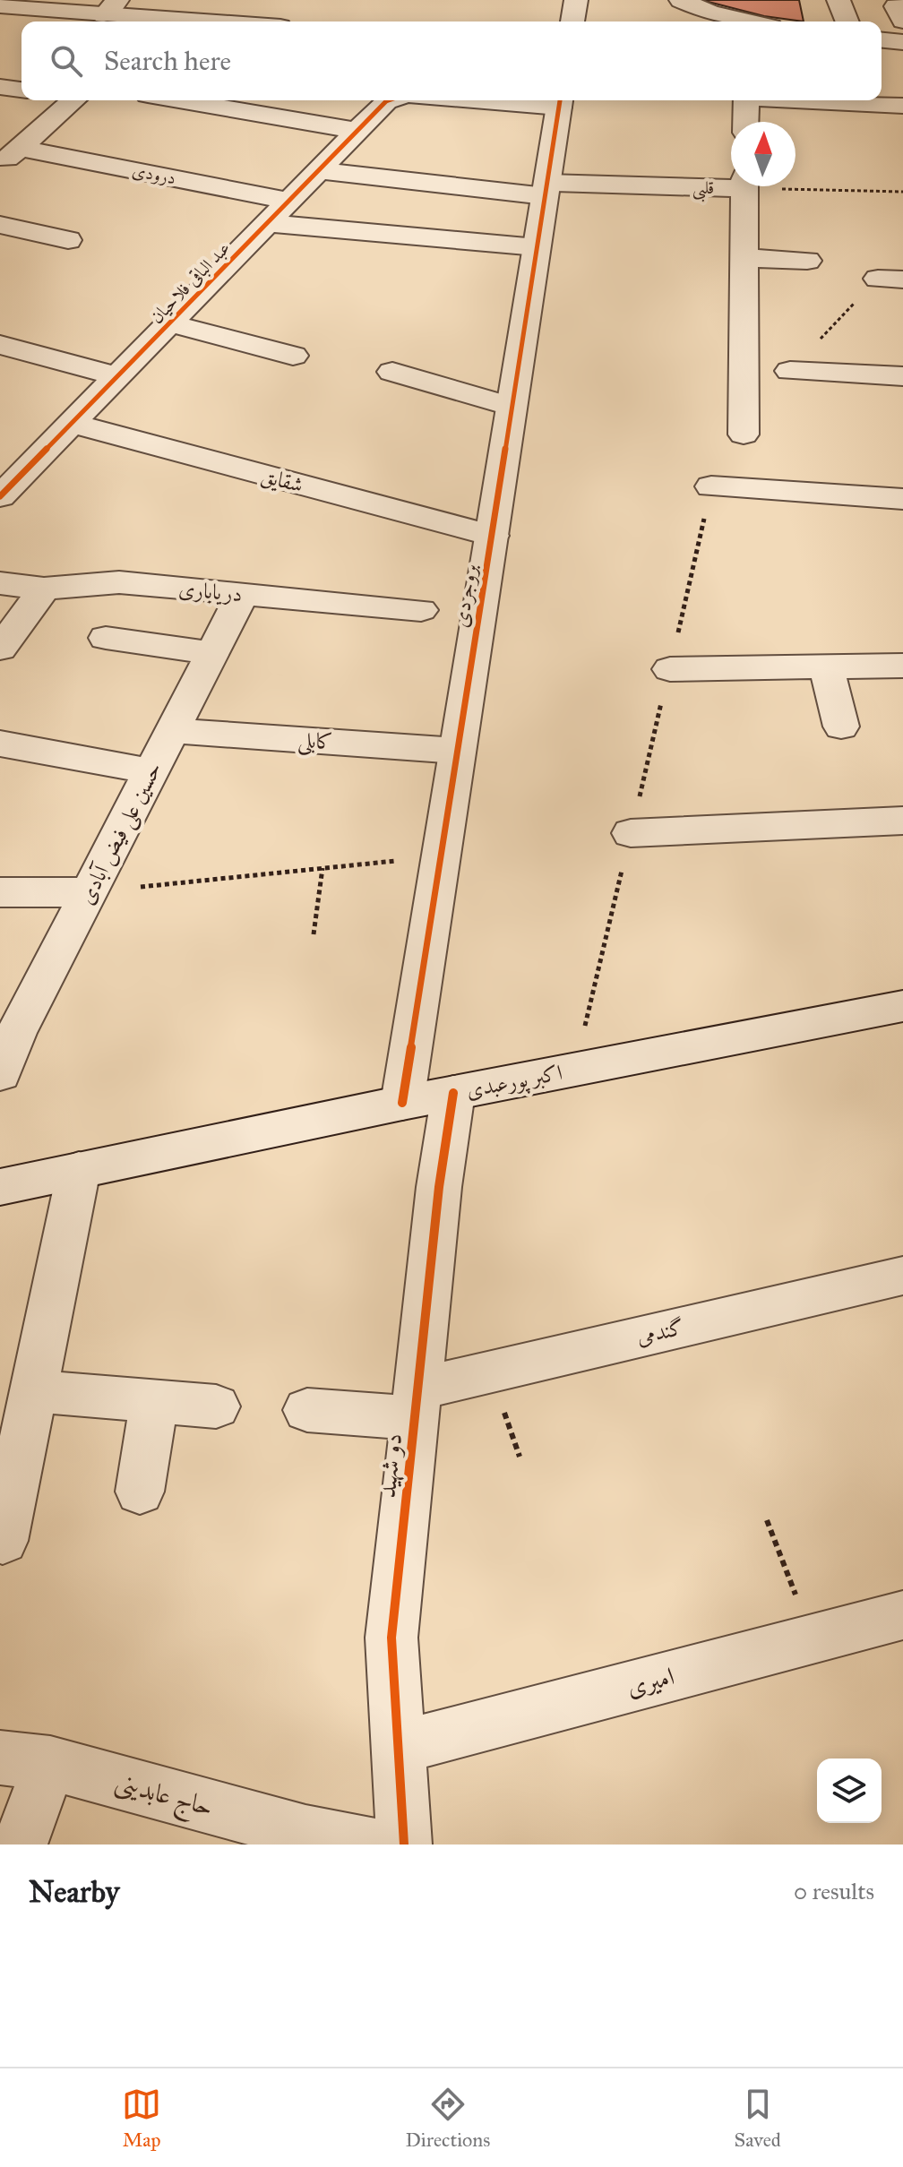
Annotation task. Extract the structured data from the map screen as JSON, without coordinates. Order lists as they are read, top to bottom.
{
  "streets": {
    "street": [
      "درودی",
      "قلبی",
      "عبد الباقی فلاحیان",
      "شقایق",
      "دریاباری",
      "بروجردی",
      "کابلی",
      "حسین علی فیض آبادی",
      "اکبر پورعبدی",
      "گندمی",
      "دو شهید",
      "امیری",
      "حاج عابدینی"
    ]
  },
  "crossings": [
    ["درودی", "عبد الباقی فلاحیان"],
    ["قلبی", "عبد الباقی فلاحیان"],
    ["قلبی", "بروجردی"],
    ["عبد الباقی فلاحیان", "شقایق"],
    ["شقایق", "بروجردی"],
    ["دریاباری", "حسین علی فیض آبادی"],
    ["بروجردی", "کابلی"],
    ["بروجردی", "اکبر پورعبدی"],
    ["کابلی", "حسین علی فیض آبادی"],
    ["اکبر پورعبدی", "دو شهید"],
    ["گندمی", "دو شهید"],
    ["دو شهید", "امیری"]
  ],
  "north": "top",
  "page": {
    "search": "Search here",
    "heading": ["Nearby", "0 results"],
    "nav": ["Map", "Directions", "Saved"]
  }
}
